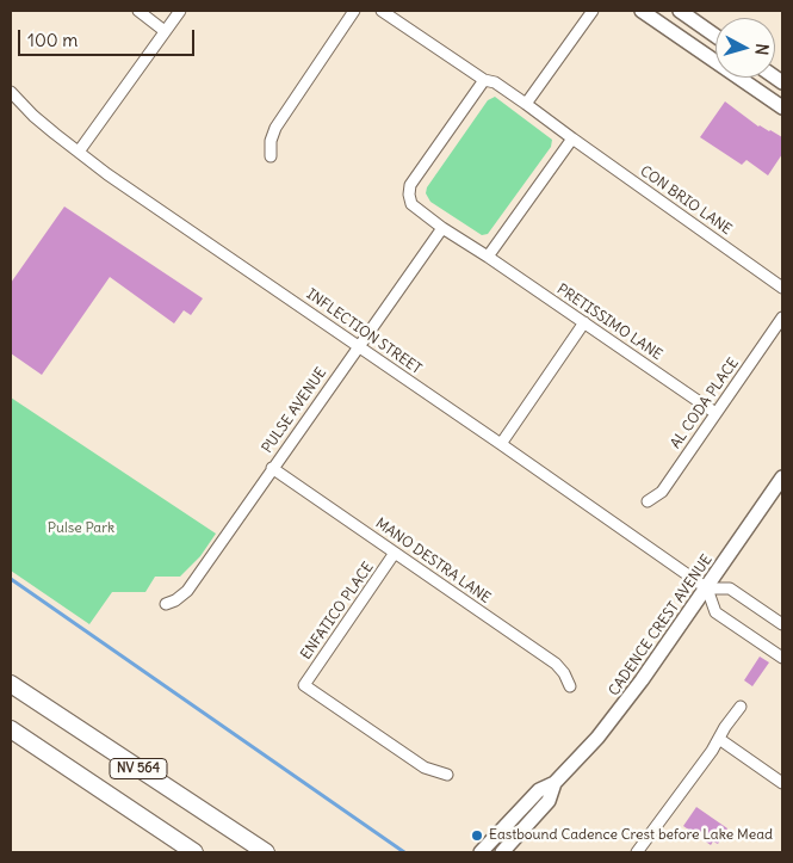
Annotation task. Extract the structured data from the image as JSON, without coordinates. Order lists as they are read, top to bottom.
{
  "streets": {
    "main road": ["NV 564"],
    "street": [
      "CON BRIO LANE",
      "PRETISSIMO LANE",
      "INFLECTION STREET",
      "AL CODA PLACE",
      "PULSE AVENUE",
      "MANO DESTRA LANE",
      "ENFATICO PLACE",
      "CADENCE CREST AVENUE"
    ]
  },
  "crossings": [
    ["PRETISSIMO LANE", "AL CODA PLACE"],
    ["INFLECTION STREET", "PULSE AVENUE"],
    ["INFLECTION STREET", "CADENCE CREST AVENUE"],
    ["PULSE AVENUE", "MANO DESTRA LANE"],
    ["MANO DESTRA LANE", "ENFATICO PLACE"]
  ],
  "parks": ["Pulse Park"],
  "places": ["Eastbound Cadence Crest before Lake Mead"],
  "scale_bar": "100 m",
  "north": "right"
}
